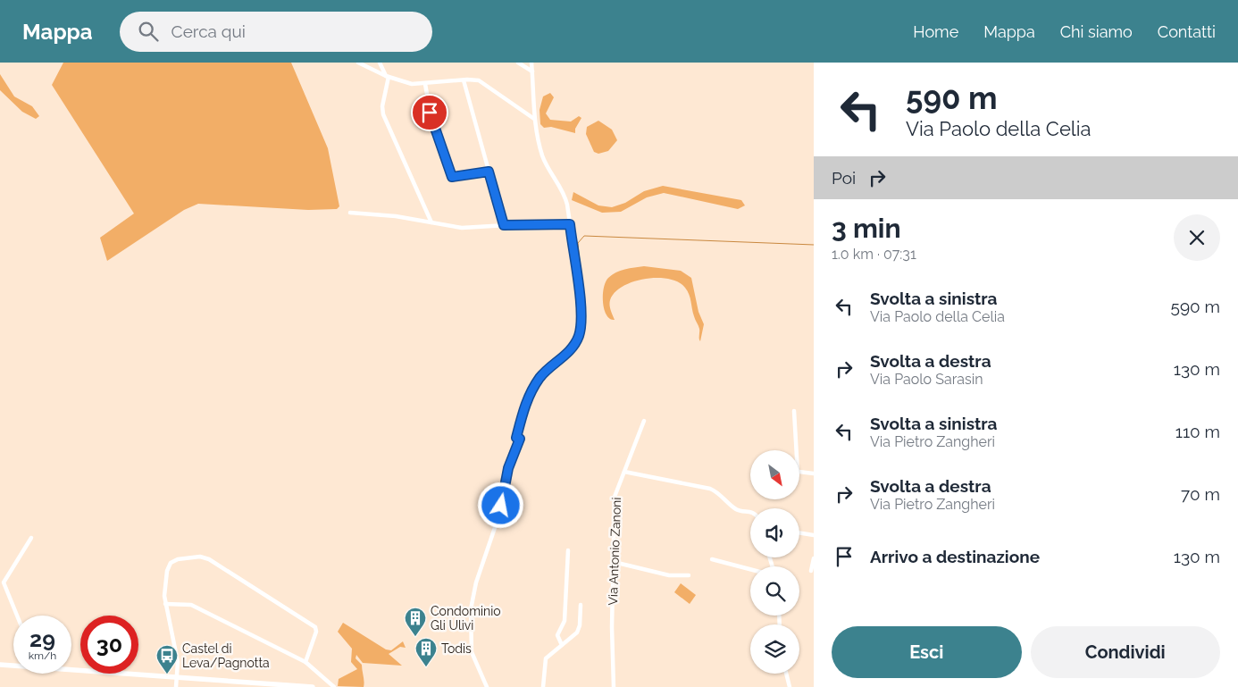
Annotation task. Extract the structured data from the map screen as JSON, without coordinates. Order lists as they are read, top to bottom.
{
  "streets": {
    "street": ["Via Antonio Zanoni"]
  },
  "places": {
    "building": ["Condominio Gli Ulivi", "Todis"],
    "bus stop": ["Castel di Leva/Pagnotta"]
  },
  "north": "bottom right",
  "page": {
    "header": "Mappa",
    "search": "Cerca qui",
    "nav": [
      "Home",
      "Mappa",
      "Chi siamo",
      "Contatti"
    ],
    "turn": ["590 m", "Via Paolo della Celia"],
    "then": "Poi",
    "heading": ["3 min", "1.0 km · 07:31"],
    "list": [
      {
        "name": "Svolta a sinistra",
        "note": "Via Paolo della Celia",
        "value": "590 m"
      },
      {
        "name": "Svolta a destra",
        "note": "Via Paolo Sarasin",
        "value": "130 m"
      },
      {
        "name": "Svolta a sinistra",
        "note": "Via Pietro Zangheri",
        "value": "110 m"
      },
      {
        "name": "Svolta a destra",
        "note": "Via Pietro Zangheri",
        "value": "70 m"
      },
      {
        "name": "Arrivo a destinazione",
        "value": "130 m"
      }
    ],
    "speed": "29 km/h",
    "limit": "30",
    "buttons": ["Esci", "Condividi"]
  }
}
